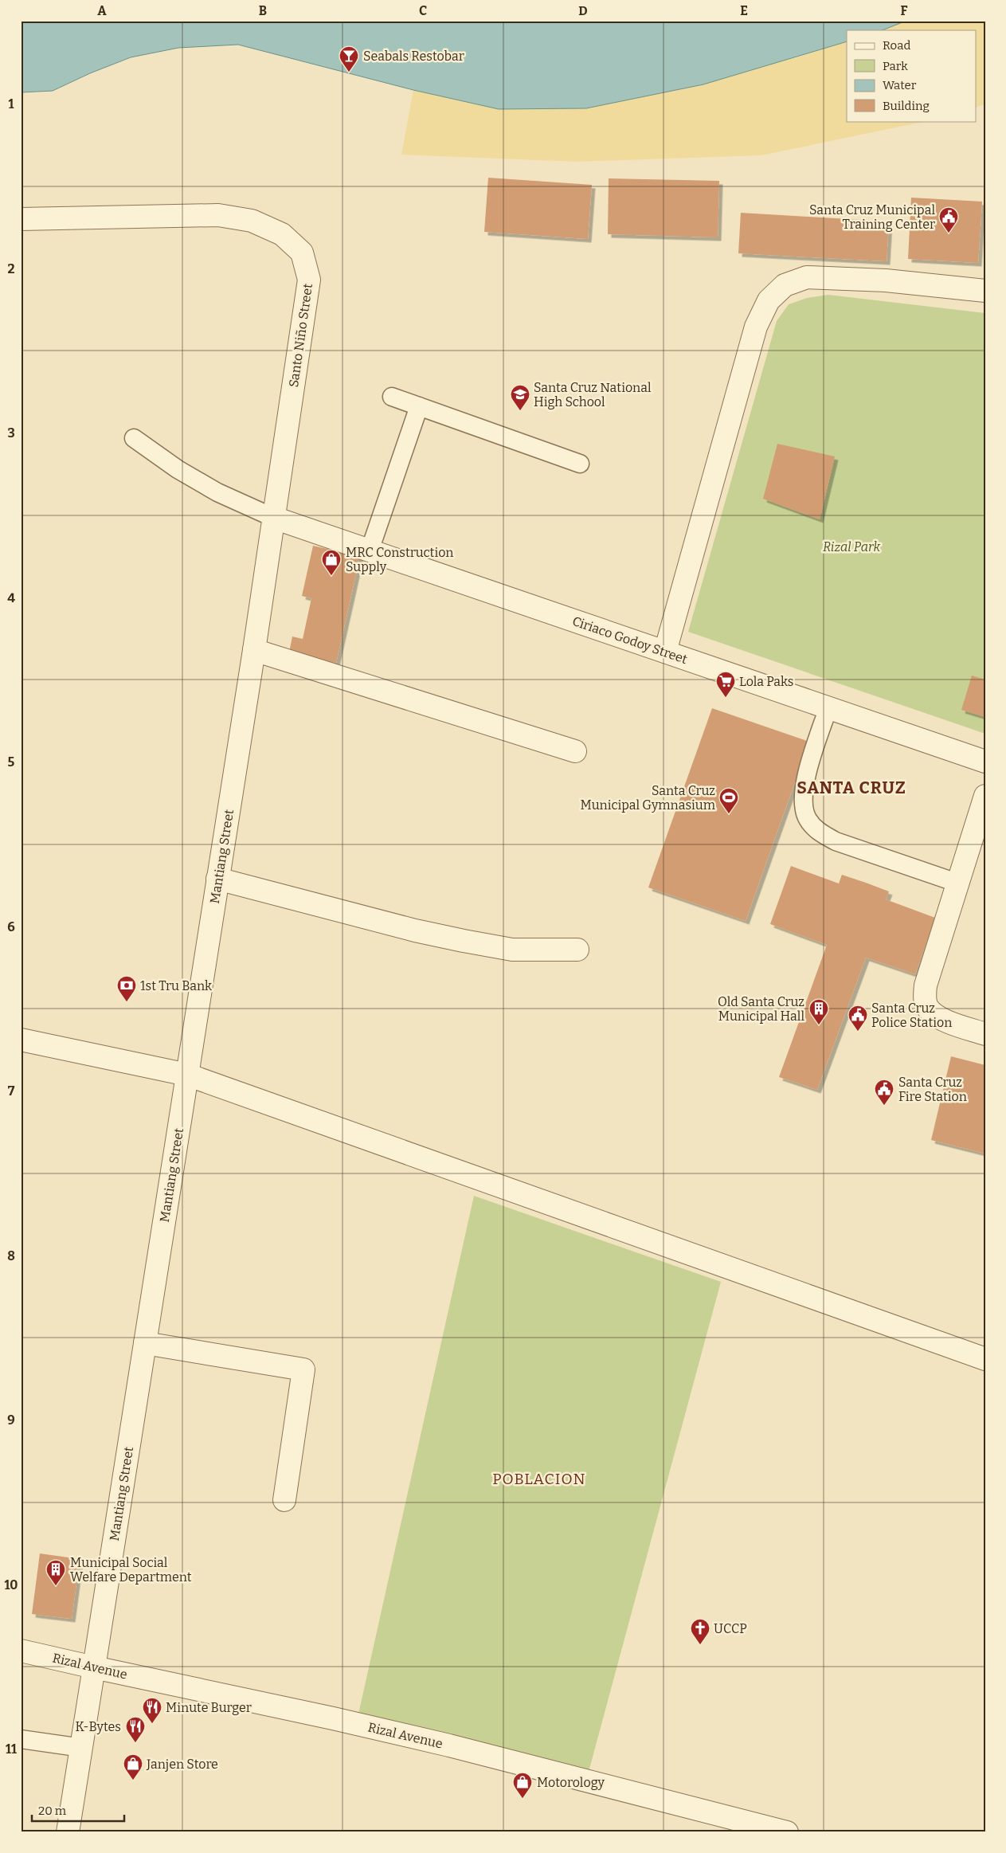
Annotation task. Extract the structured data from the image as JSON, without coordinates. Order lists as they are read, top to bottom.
{
  "streets": {
    "street": [
      "Santo Niño Street",
      "Ciriaco Godoy Street",
      "Mantiang Street",
      "Rizal Avenue"
    ]
  },
  "crossings": [
    ["Santo Niño Street", "Ciriaco Godoy Street"],
    ["Santo Niño Street", "Mantiang Street"],
    ["Ciriaco Godoy Street", "Mantiang Street"],
    ["Mantiang Street", "Rizal Avenue"]
  ],
  "districts": ["SANTA CRUZ", "POBLACION"],
  "parks": ["Rizal Park"],
  "places": {
    "bar": ["Seabals Restobar"],
    "public building": ["Santa Cruz Municipal Training Center", "Santa Cruz Police Station", "Santa Cruz Fire Station"],
    "school or university": ["Santa Cruz National High School"],
    "shop": ["MRC Construction Supply", "Janjen Store", "Motorology"],
    "supermarket": ["Lola Paks"],
    "sports": ["Santa Cruz Municipal Gymnasium"],
    "bank": ["1st Tru Bank"],
    "building": ["Old Santa Cruz Municipal Hall", "Municipal Social Welfare Department"],
    "church": ["UCCP"],
    "restaurant": ["Minute Burger", "K-Bytes"]
  },
  "legend": [
    "Road",
    "Park",
    "Water",
    "Building"
  ],
  "scale_bar": "20 m",
  "grid": {
    "columns": [
      "A",
      "B",
      "C",
      "D",
      "E",
      "F"
    ],
    "rows": [
      "1",
      "2",
      "3",
      "4",
      "5",
      "6",
      "7",
      "8",
      "9",
      "10",
      "11"
    ]
  }
}
